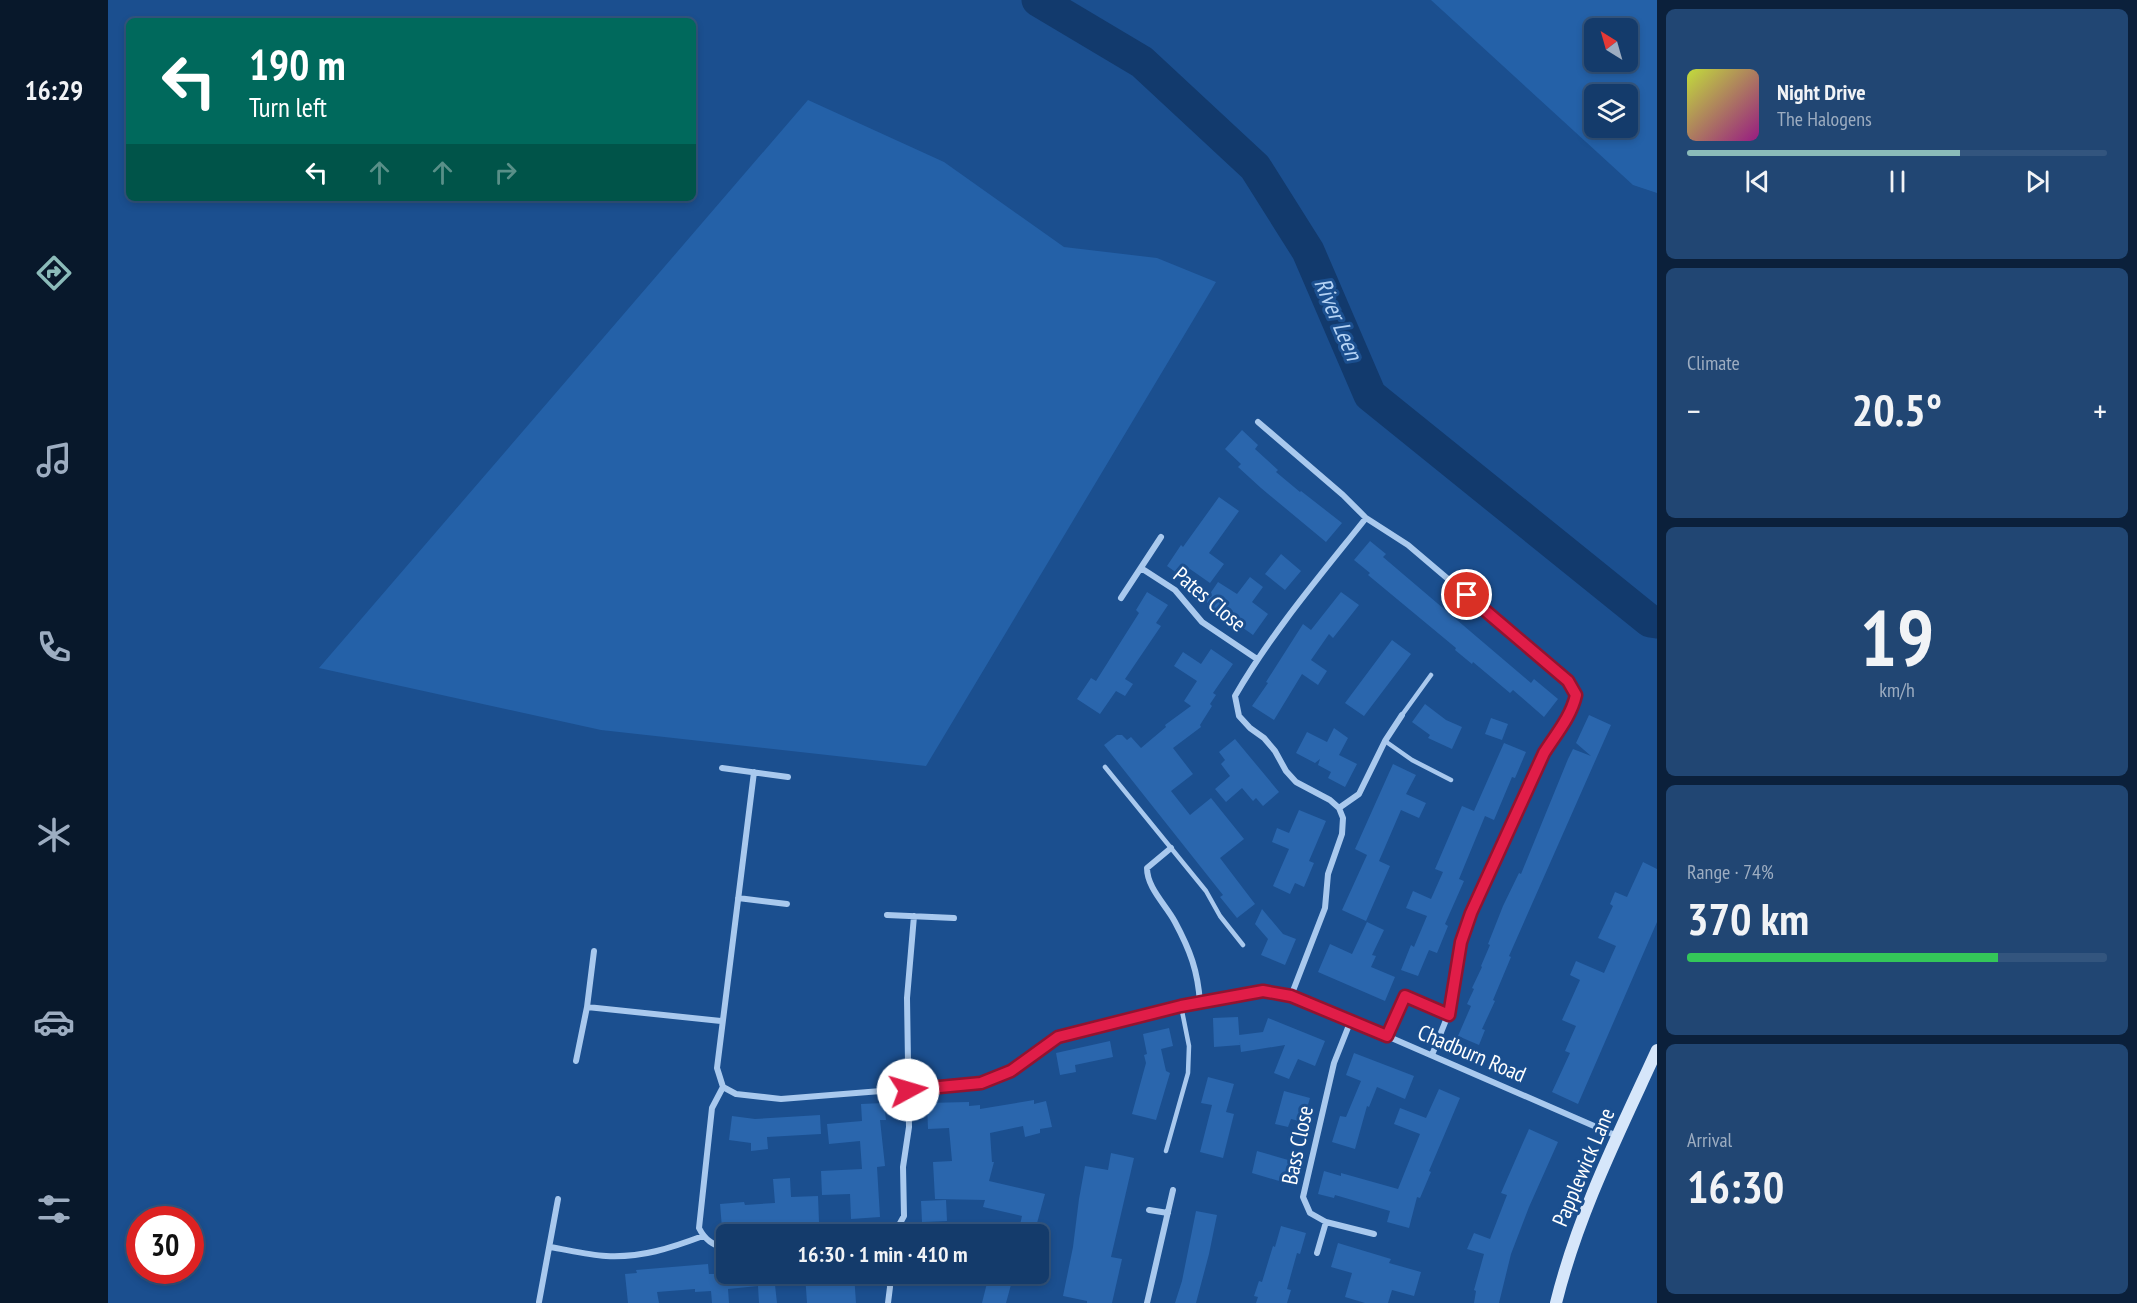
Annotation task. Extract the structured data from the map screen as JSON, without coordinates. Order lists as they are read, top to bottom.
{
  "streets": {
    "street": [
      "Pates Close",
      "Chadburn Road",
      "Bass Close",
      "Papplewick Lane"
    ]
  },
  "crossings": [
    ["Chadburn Road", "Bass Close"],
    ["Chadburn Road", "Papplewick Lane"]
  ],
  "water": ["River Leen"],
  "north": "top left",
  "page": {
    "tabs": "16:29",
    "turn": ["190 m", "Turn left"],
    "song": ["Night Drive", "The Halogens"],
    "tile": [
      "Climate",
      ["19", "km/h"],
      ["Range · 74%", "370 km"],
      ["Arrival", "16:30"]
    ],
    "heat": ["−", "20.5°", "+"],
    "limit": "30",
    "trip": "16:30 · 1 min · 410 m"
  }
}
